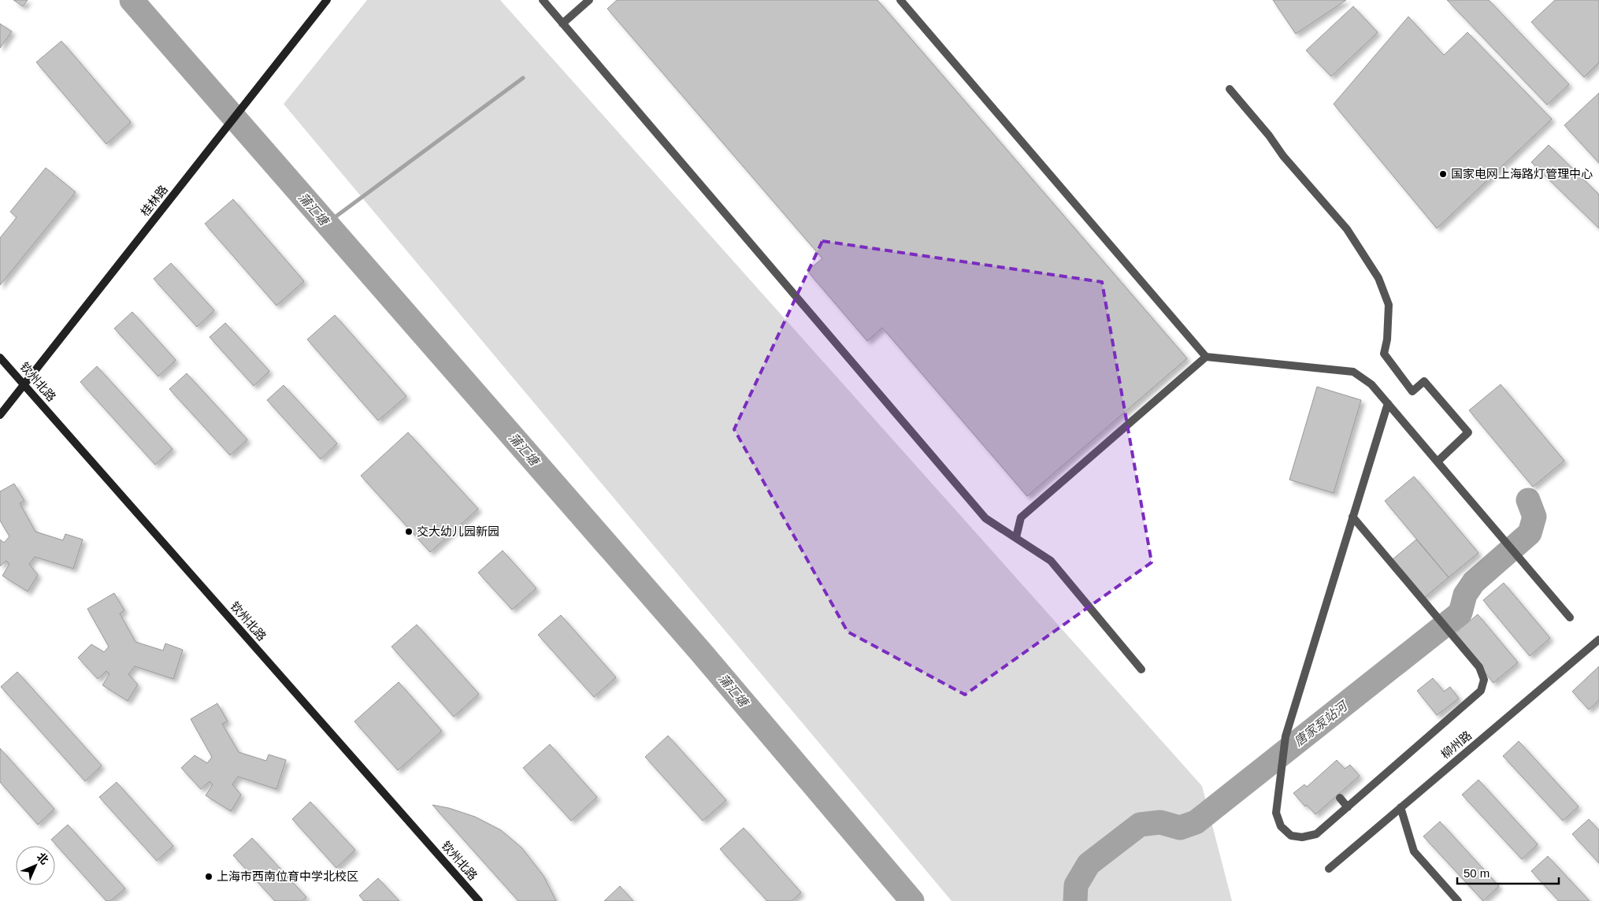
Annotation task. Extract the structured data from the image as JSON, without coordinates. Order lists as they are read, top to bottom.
{
  "streets": {
    "street": ["桂林路", "钦州北路", "柳州路"]
  },
  "crossings": [
    ["桂林路", "钦州北路"]
  ],
  "water": ["蒲汇塘", "唐家泵站河"],
  "places": ["国家电网上海路灯管理中心", "交大幼儿园新园", "上海市西南位育中学北校区"],
  "scale_bar": "50 m",
  "north": "top right"
}
